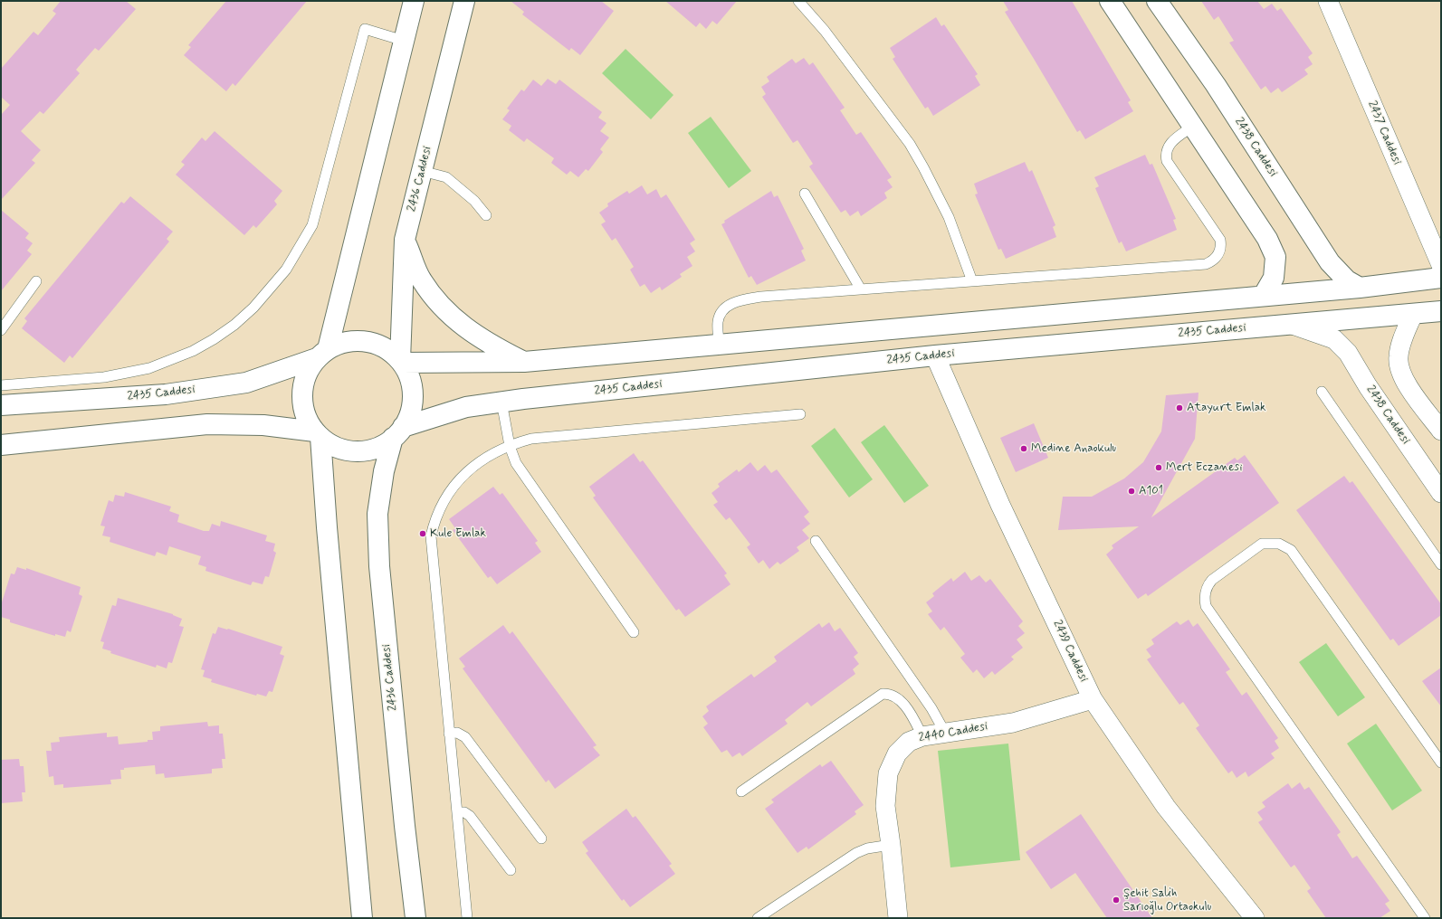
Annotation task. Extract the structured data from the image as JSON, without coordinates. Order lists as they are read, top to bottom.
{
  "streets": {
    "street": [
      "2437 Caddesi",
      "2438 Caddesi",
      "2436 Caddesi",
      "2435 Caddesi",
      "2439 Caddesi",
      "2440 Caddesi"
    ]
  },
  "crossings": [
    ["2438 Caddesi", "2435 Caddesi"],
    ["2436 Caddesi", "2435 Caddesi"],
    ["2435 Caddesi", "2439 Caddesi"],
    ["2439 Caddesi", "2440 Caddesi"]
  ],
  "places": [
    "Atayurt Emlak",
    "Medine Anaokulu",
    "Mert Eczanesi",
    "A101",
    "Kule Emlak",
    "Şehit Salih Sarıoğlu Ortaokulu"
  ]
}
